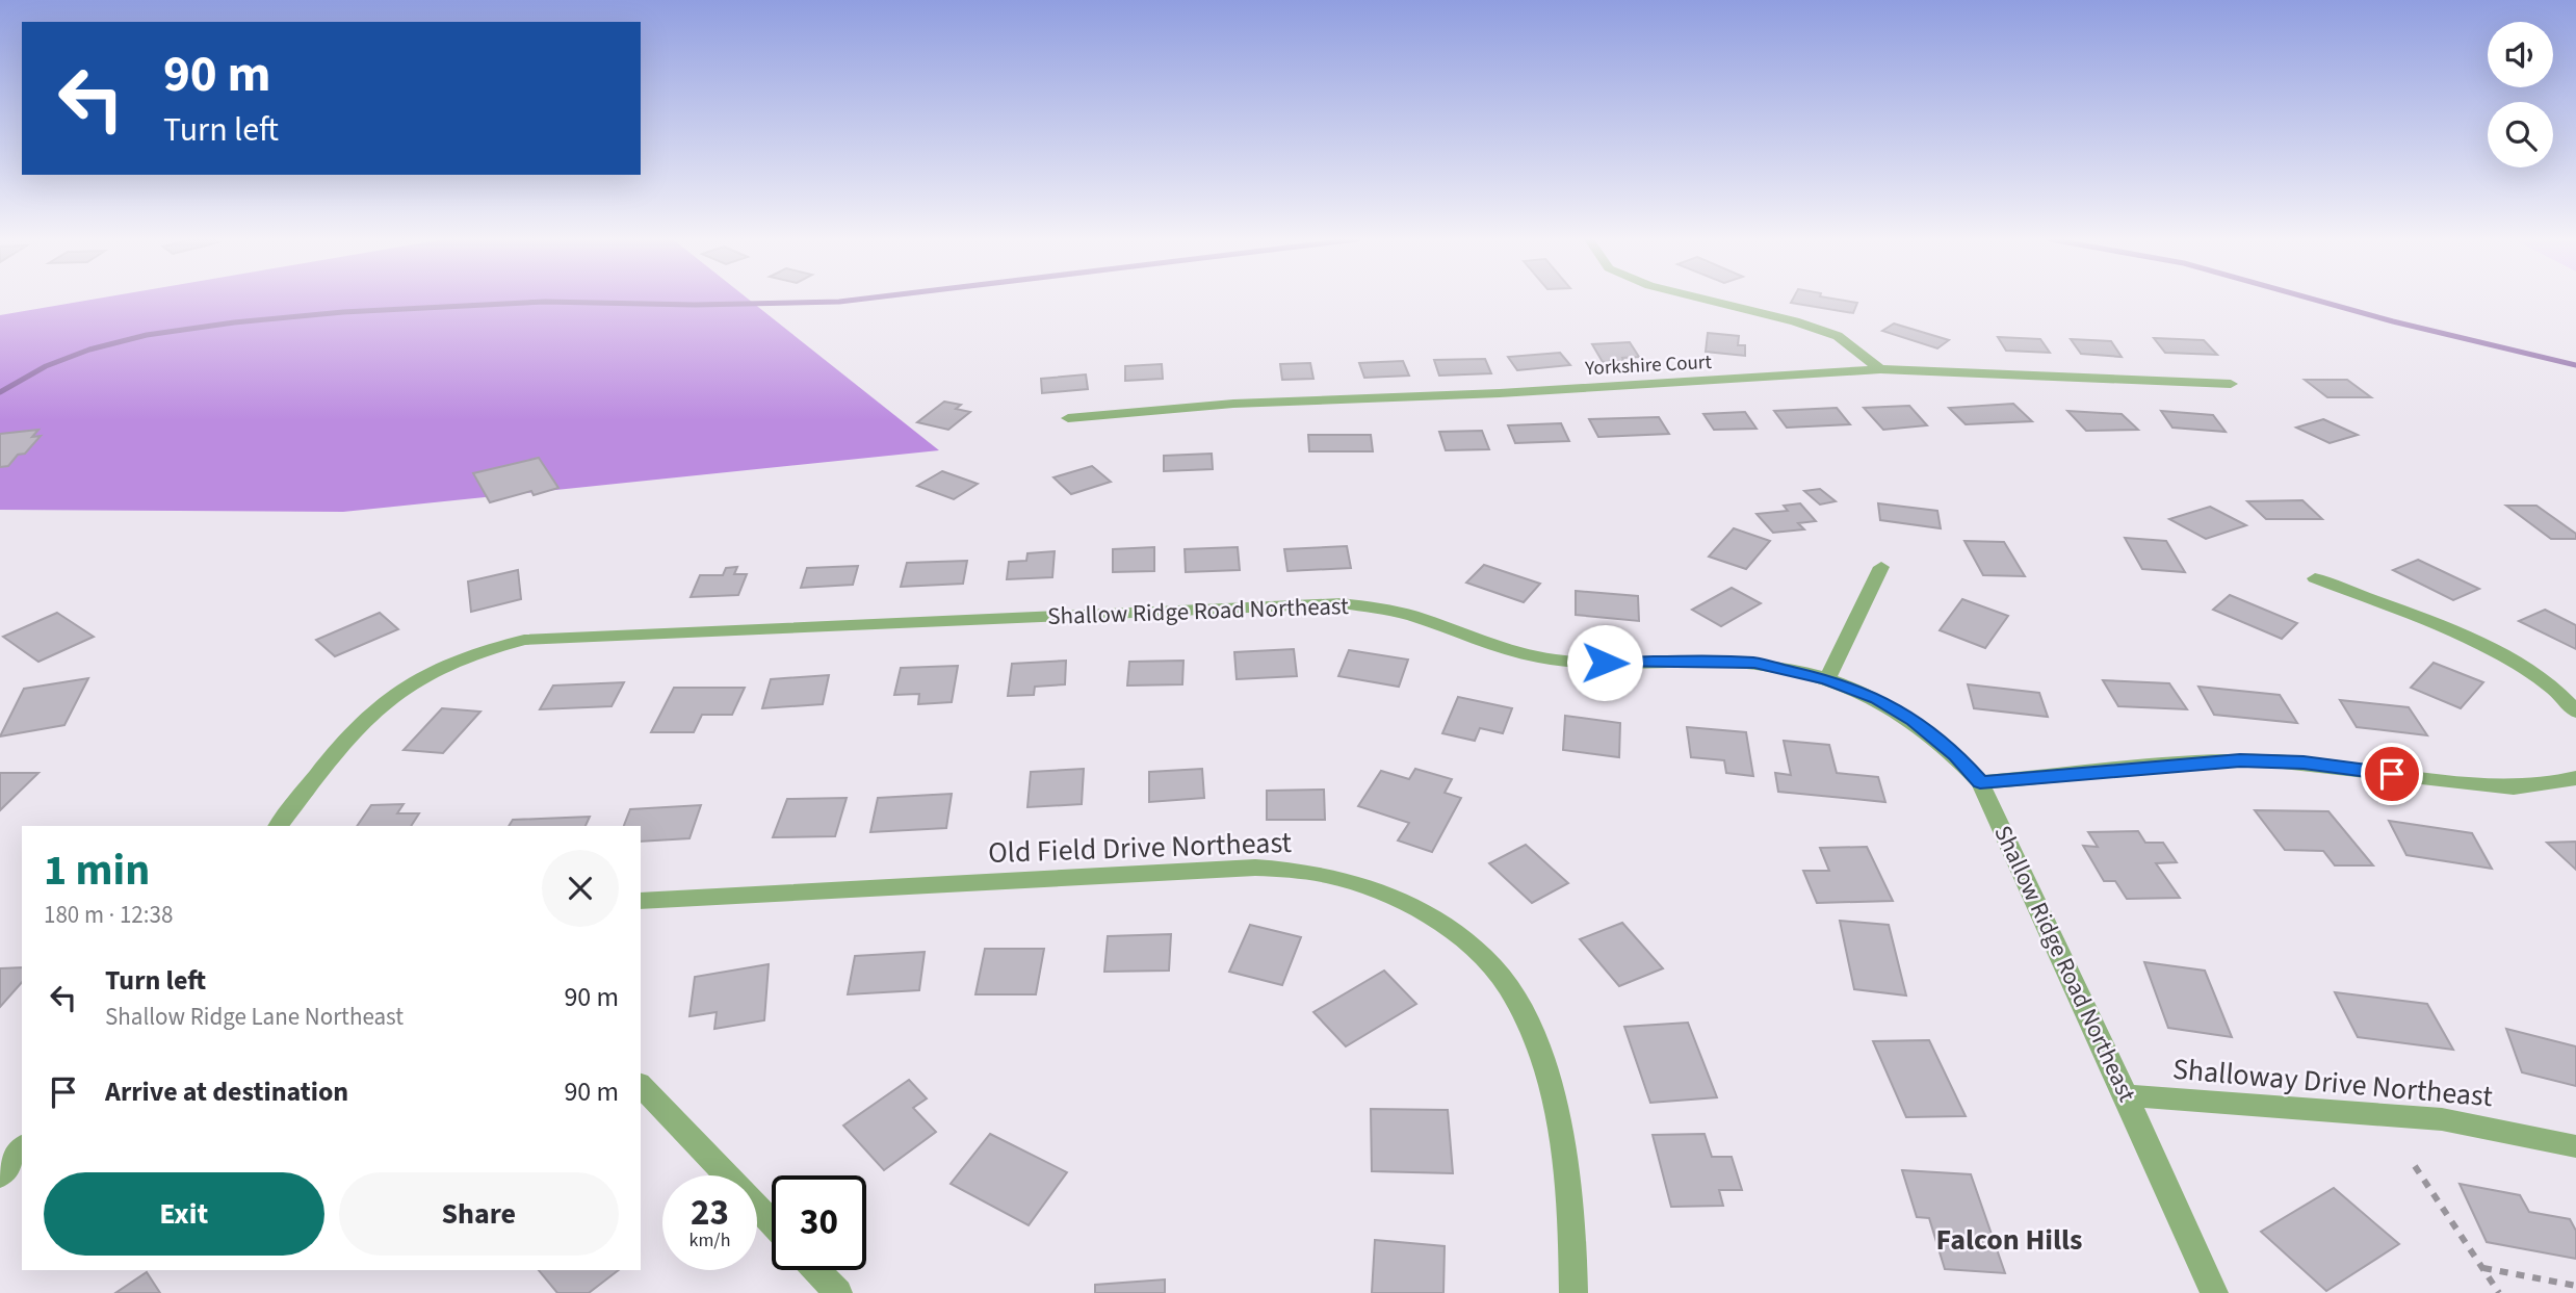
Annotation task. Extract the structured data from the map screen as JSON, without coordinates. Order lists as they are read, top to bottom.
{
  "streets": {
    "street": [
      "Yorkshire Court",
      "Shallow Ridge Road Northeast",
      "Old Field Drive Northeast",
      "Shalloway Drive Northeast"
    ]
  },
  "crossings": [
    ["Shallow Ridge Road Northeast", "Shalloway Drive Northeast"]
  ],
  "districts": ["Falcon Hills"],
  "page": {
    "turn": ["90 m", "Turn left"],
    "heading": ["1 min", "180 m · 12:38"],
    "list": [
      {
        "name": "Turn left",
        "note": "Shallow Ridge Lane Northeast",
        "value": "90 m"
      },
      {
        "name": "Arrive at destination",
        "value": "90 m"
      }
    ],
    "buttons": ["Exit", "Share"],
    "speed": "23 km/h",
    "limit": "30"
  }
}
